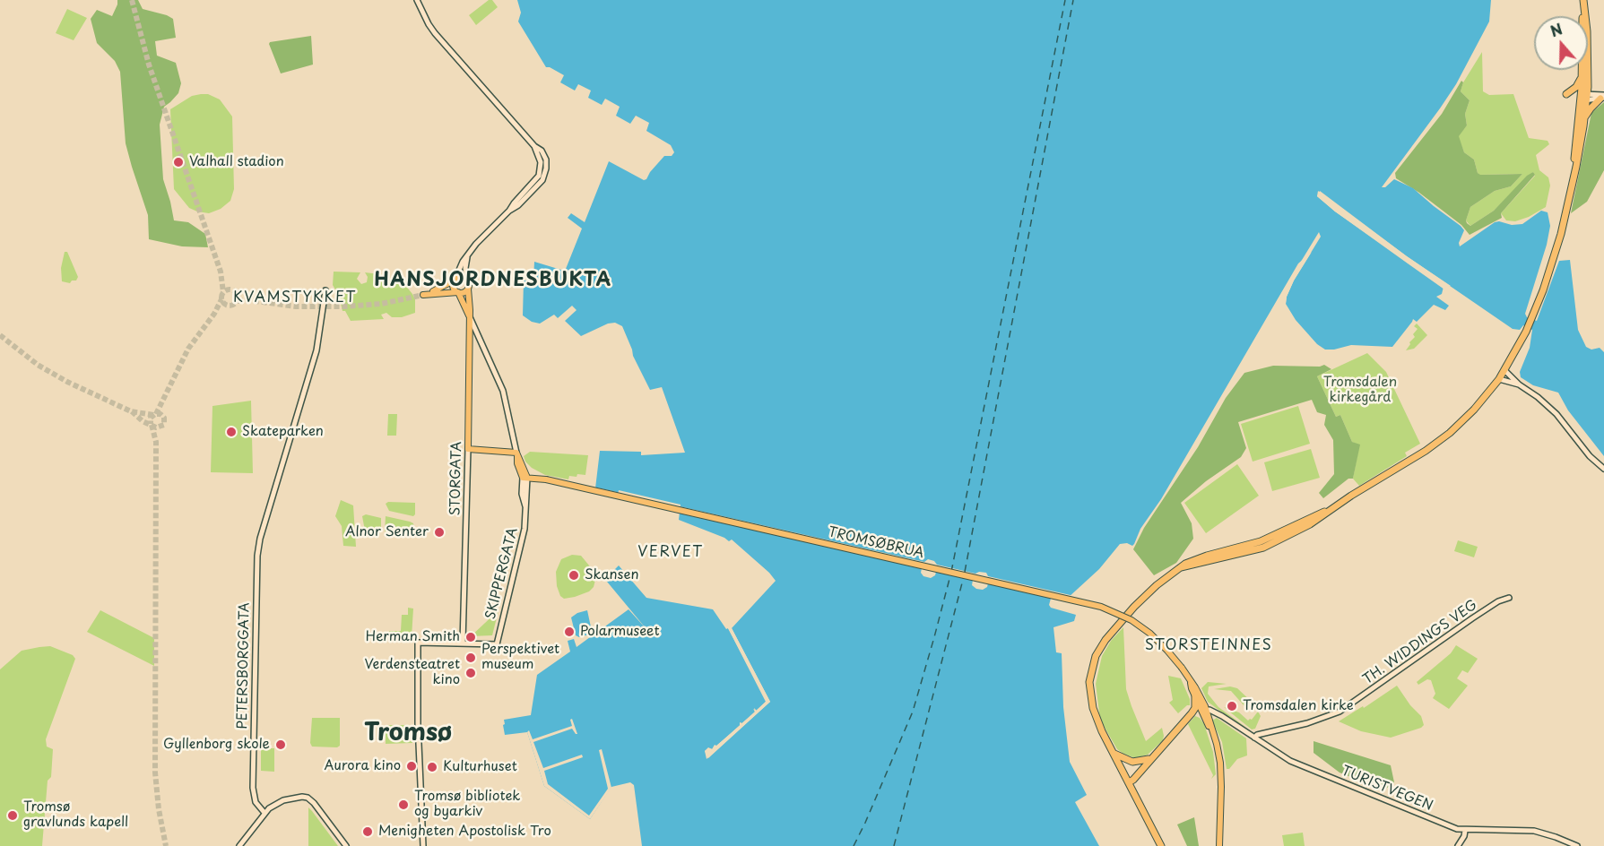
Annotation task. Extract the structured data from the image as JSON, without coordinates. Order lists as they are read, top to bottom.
{
  "streets": {
    "main road": ["STORGATA", "TROMSØBRUA", "SKIPPERGATA"],
    "street": ["TH. WIDDINGS VEG", "PETERSBORGGATA", "TURISTVEGEN"]
  },
  "crossings": [
    ["STORGATA", "SKIPPERGATA"],
    ["TROMSØBRUA", "SKIPPERGATA"],
    ["TH. WIDDINGS VEG", "TURISTVEGEN"]
  ],
  "districts": [
    "HANSJORDNESBUKTA",
    "KVAMSTYKKET",
    "VERVET",
    "STORSTEINNES",
    "Tromsø"
  ],
  "parks": ["Tromsdalen kirkegård"],
  "places": [
    "Valhall stadion",
    "Skateparken",
    "Alnor Senter",
    "Skansen",
    "Polarmuseet",
    "Herman Smith",
    "Perspektivet museum",
    "Verdensteatret kino",
    "Tromsdalen kirke",
    "Gyllenborg skole",
    "Aurora kino",
    "Kulturhuset",
    "Tromsø bibliotek og byarkiv",
    "Tromsø gravlunds kapell",
    "Menigheten Apostolisk Tro"
  ],
  "north": "top"
}
